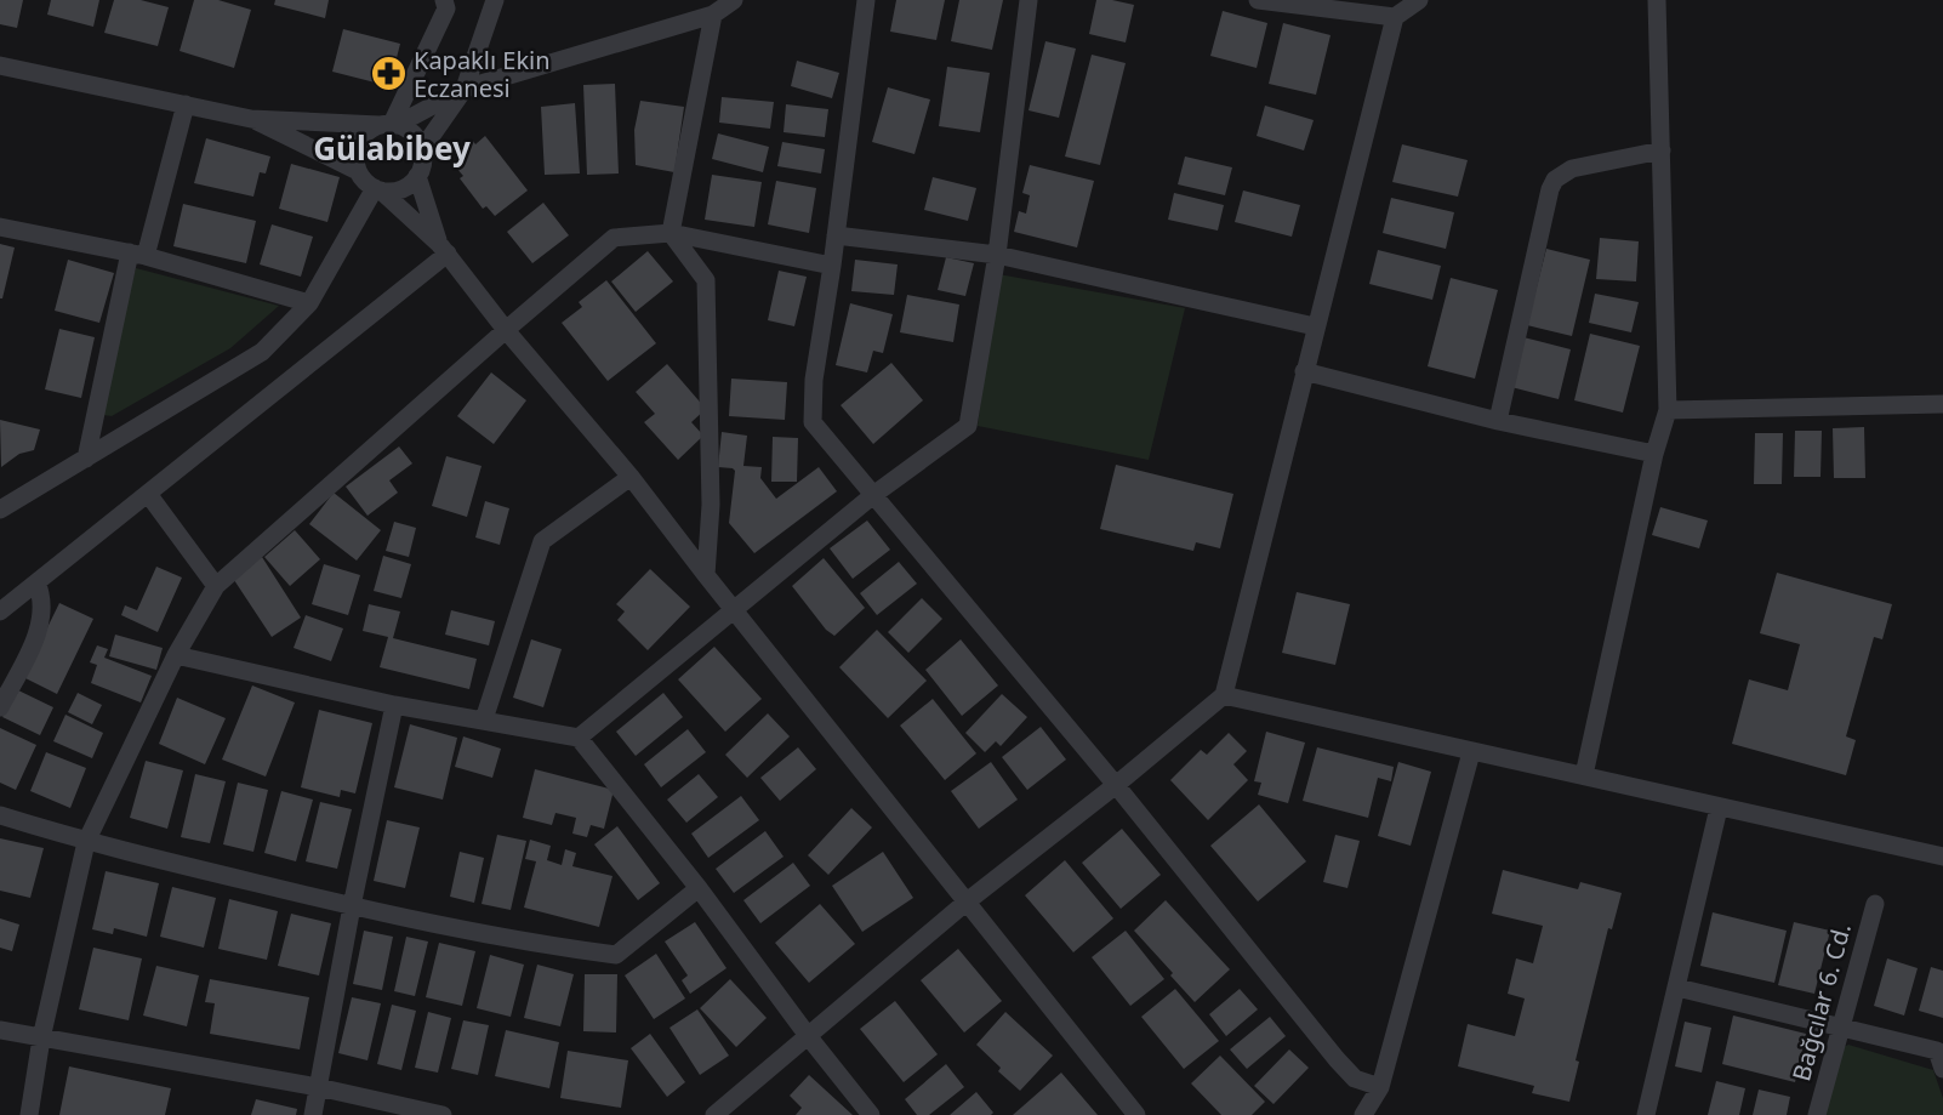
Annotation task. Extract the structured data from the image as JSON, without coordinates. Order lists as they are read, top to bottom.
{
  "streets": {
    "street": ["Bağcılar 6. Cd."]
  },
  "districts": ["Gülabibey"],
  "places": {
    "pharmacy": ["Kapaklı Ekin Eczanesi"]
  }
}
